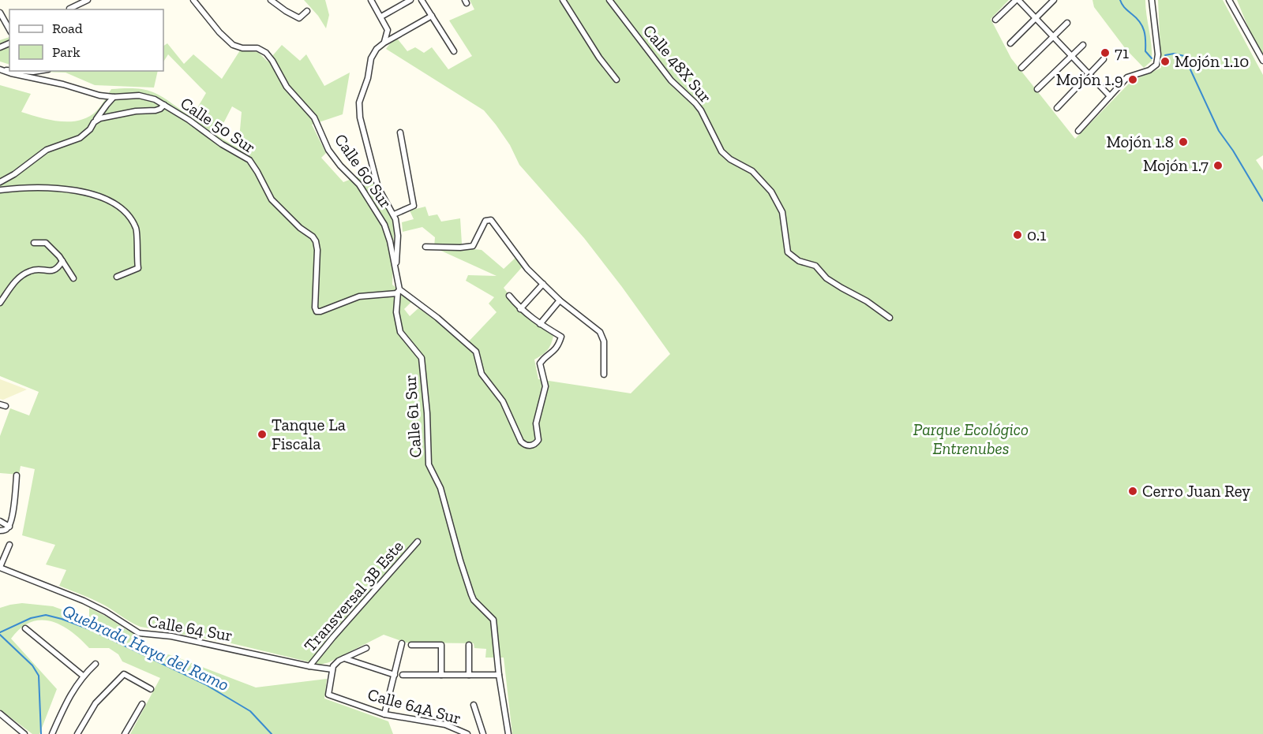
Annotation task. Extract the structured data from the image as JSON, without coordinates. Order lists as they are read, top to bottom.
{
  "streets": {
    "street": [
      "Calle 48X Sur",
      "Calle 50 Sur",
      "Calle 60 Sur",
      "Calle 61 Sur",
      "Transversal 3B Este",
      "Calle 64 Sur",
      "Calle 64A Sur"
    ]
  },
  "crossings": [
    ["Calle 50 Sur", "Calle 60 Sur"],
    ["Calle 50 Sur", "Calle 61 Sur"],
    ["Calle 60 Sur", "Calle 61 Sur"],
    ["Transversal 3B Este", "Calle 64 Sur"],
    ["Calle 64 Sur", "Calle 64A Sur"]
  ],
  "water": ["Quebrada Haya del Ramo"],
  "parks": ["Parque Ecológico Entrenubes"],
  "places": [
    "71",
    "Mojón 1.10",
    "Mojón 1.9",
    "Mojón 1.8",
    "Mojón 1.7",
    "0.1",
    "Tanque La Fiscala",
    "Cerro Juan Rey"
  ],
  "legend": ["Road", "Park"]
}
